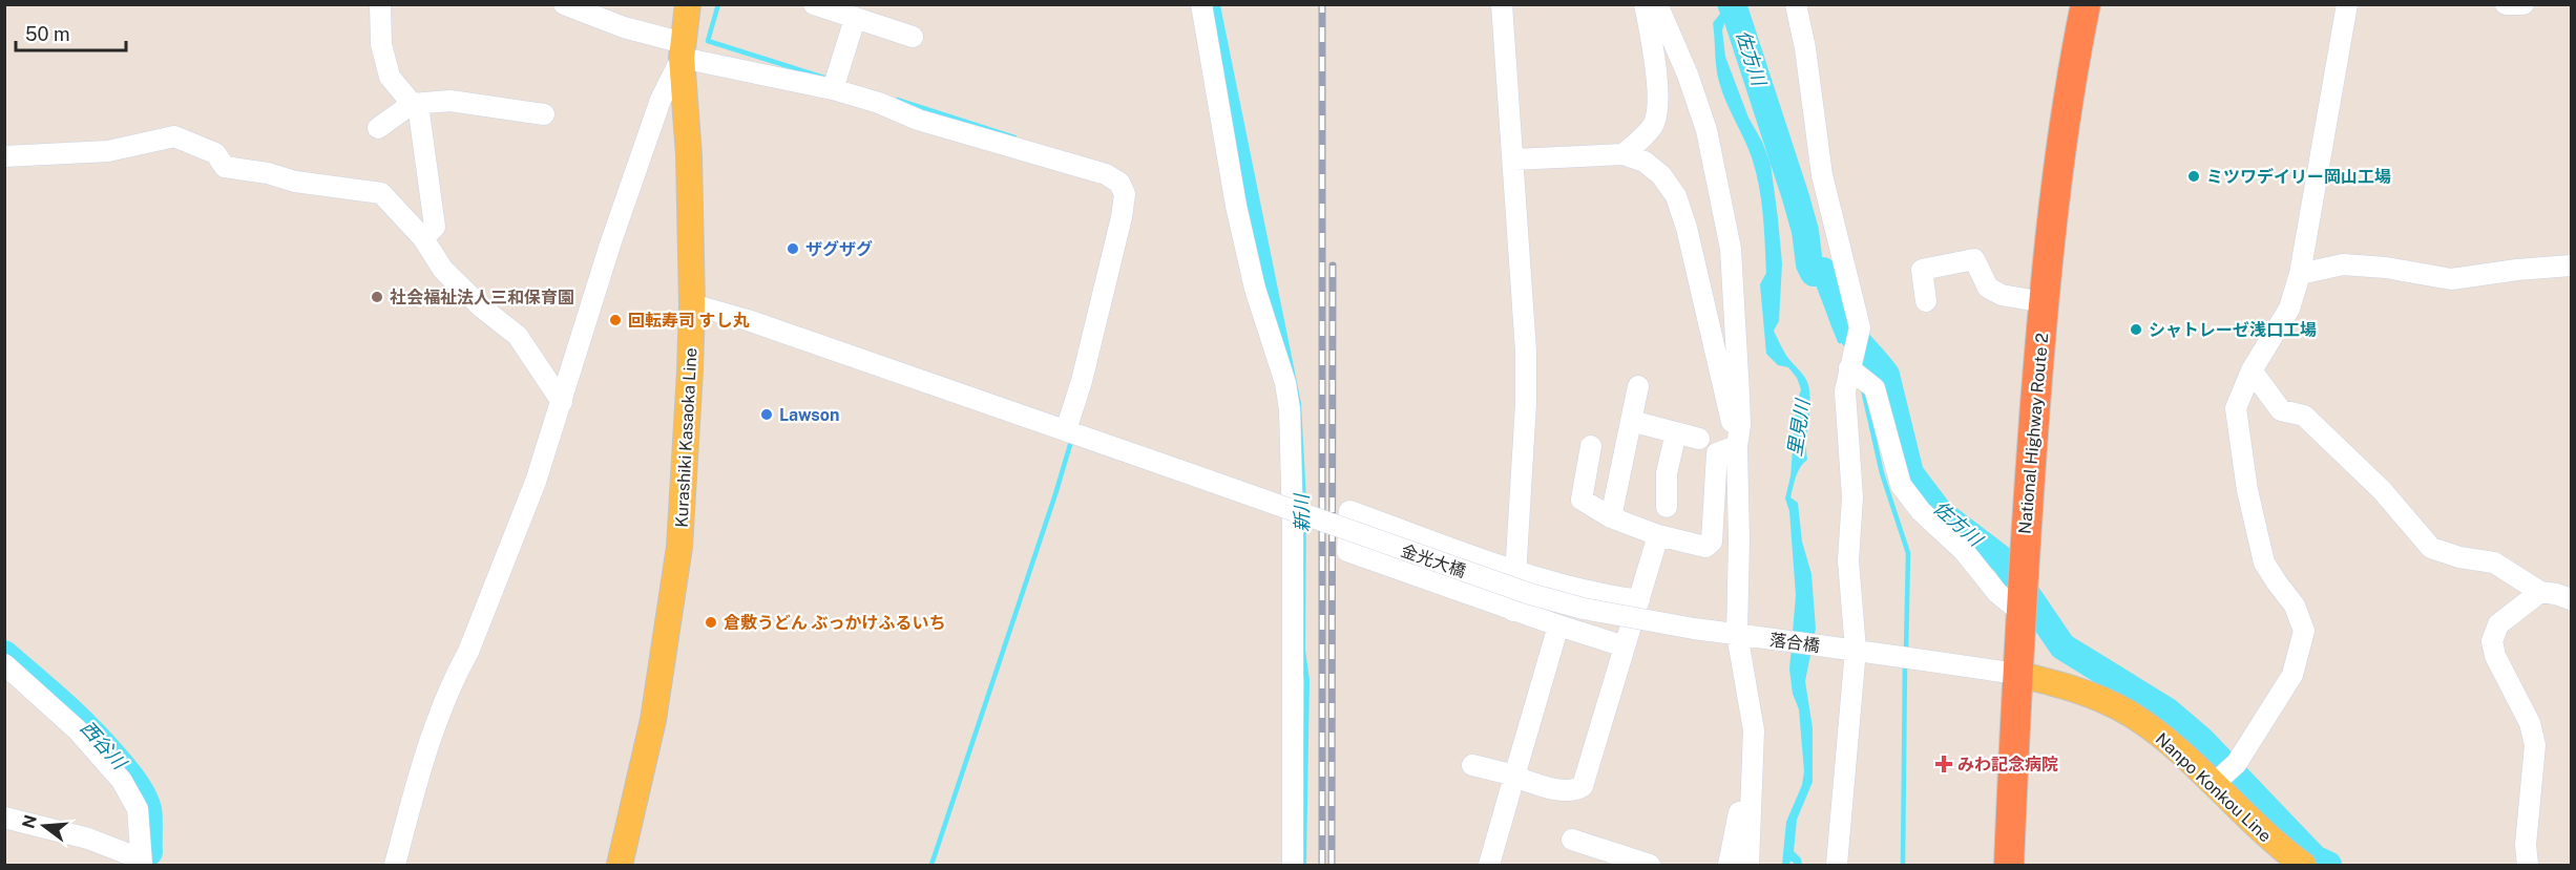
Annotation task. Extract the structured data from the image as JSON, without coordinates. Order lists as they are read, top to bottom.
{
  "streets": {
    "highway": ["National Highway Route 2"],
    "main road": ["Kurashiki Kasaoka Line", "Nanpo Konkou Line"],
    "street": ["金光大橋", "落合橋"]
  },
  "crossings": [
    ["National Highway Route 2", "落合橋"],
    ["National Highway Route 2", "Nanpo Konkou Line"],
    ["Kurashiki Kasaoka Line", "金光大橋"],
    ["金光大橋", "落合橋"],
    ["落合橋", "Nanpo Konkou Line"]
  ],
  "water": [
    "佐方川",
    "里見川",
    "新川",
    "西谷川"
  ],
  "places": {
    "other": [
      "ミツワデイリー岡山工場",
      "ザグザグ",
      "社会福祉法人三和保育園",
      "回転寿司 すし丸",
      "シャトレーゼ浅口工場",
      "Lawson",
      "倉敷うどん ぶっかけふるいち"
    ],
    "health": ["みわ記念病院"]
  },
  "scale_bar": "50 m",
  "north": "left"
}
